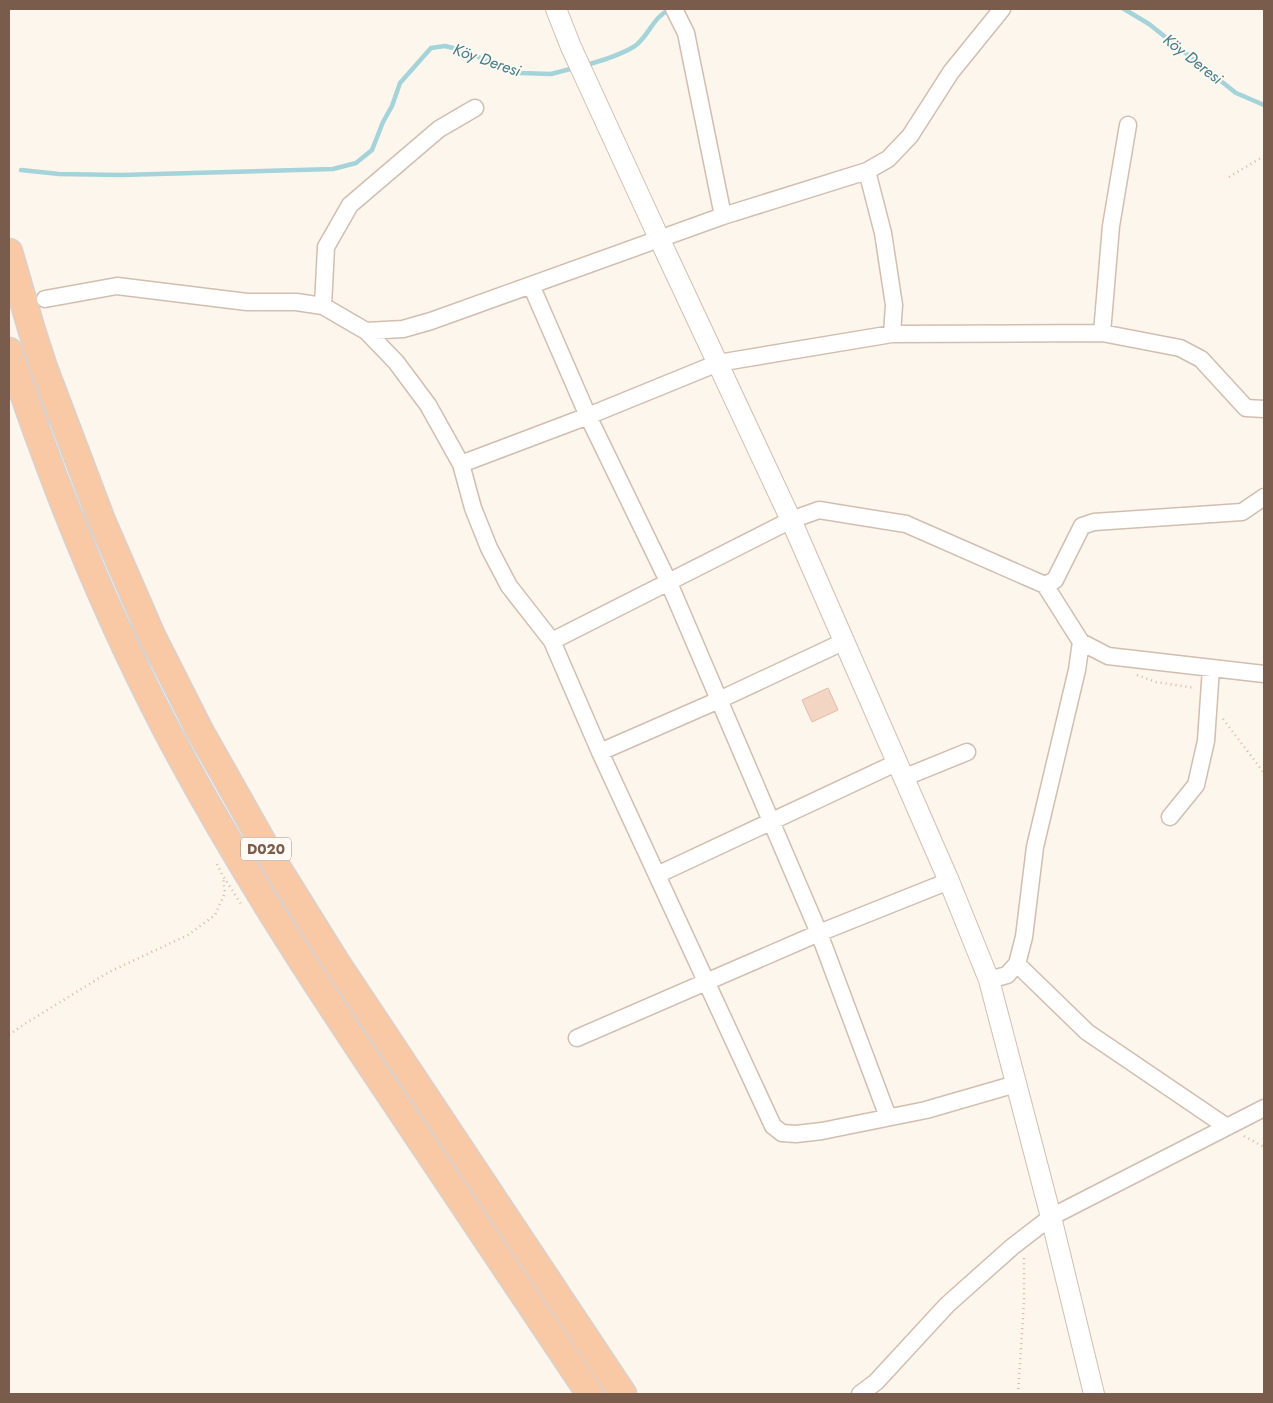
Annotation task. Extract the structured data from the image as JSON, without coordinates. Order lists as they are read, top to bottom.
{
  "streets": {
    "highway": ["D020"]
  },
  "water": ["Köy Deresi"]
}
